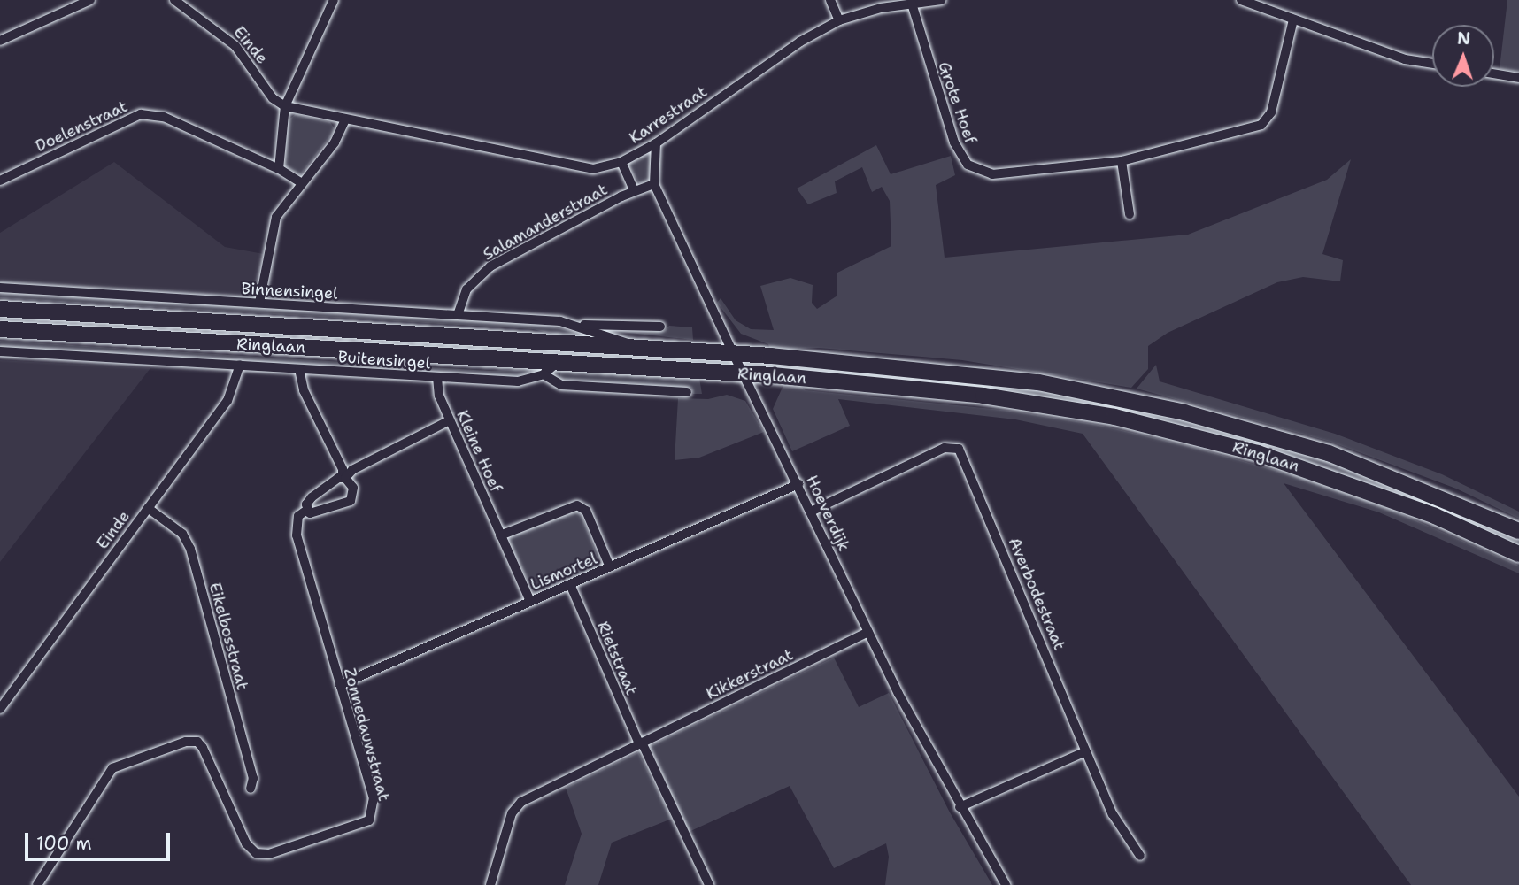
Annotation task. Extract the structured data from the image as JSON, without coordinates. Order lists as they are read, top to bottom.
{
  "streets": {
    "highway": ["Ringlaan"],
    "street": [
      "Einde",
      "Grote Hoef",
      "Karrestraat",
      "Doelenstraat",
      "Salamanderstraat",
      "Binnensingel",
      "Buitensingel",
      "Kleine Hoef",
      "Hoeverdijk",
      "Lismortel",
      "Averbodestraat",
      "Eikelbosstraat",
      "Rietstraat",
      "Kikkerstraat",
      "Zonnedauwstraat"
    ]
  },
  "crossings": [
    ["Einde", "Karrestraat"],
    ["Einde", "Buitensingel"],
    ["Einde", "Eikelbosstraat"],
    ["Grote Hoef", "Karrestraat"],
    ["Karrestraat", "Hoeverdijk"],
    ["Salamanderstraat", "Binnensingel"],
    ["Salamanderstraat", "Hoeverdijk"],
    ["Binnensingel", "Ringlaan"],
    ["Ringlaan", "Buitensingel"],
    ["Ringlaan", "Hoeverdijk"],
    ["Buitensingel", "Kleine Hoef"],
    ["Kleine Hoef", "Lismortel"],
    ["Kleine Hoef", "Zonnedauwstraat"],
    ["Hoeverdijk", "Lismortel"],
    ["Hoeverdijk", "Averbodestraat"],
    ["Hoeverdijk", "Kikkerstraat"],
    ["Lismortel", "Rietstraat"],
    ["Lismortel", "Zonnedauwstraat"],
    ["Rietstraat", "Kikkerstraat"]
  ],
  "scale_bar": "100 m",
  "north": "top"
}
